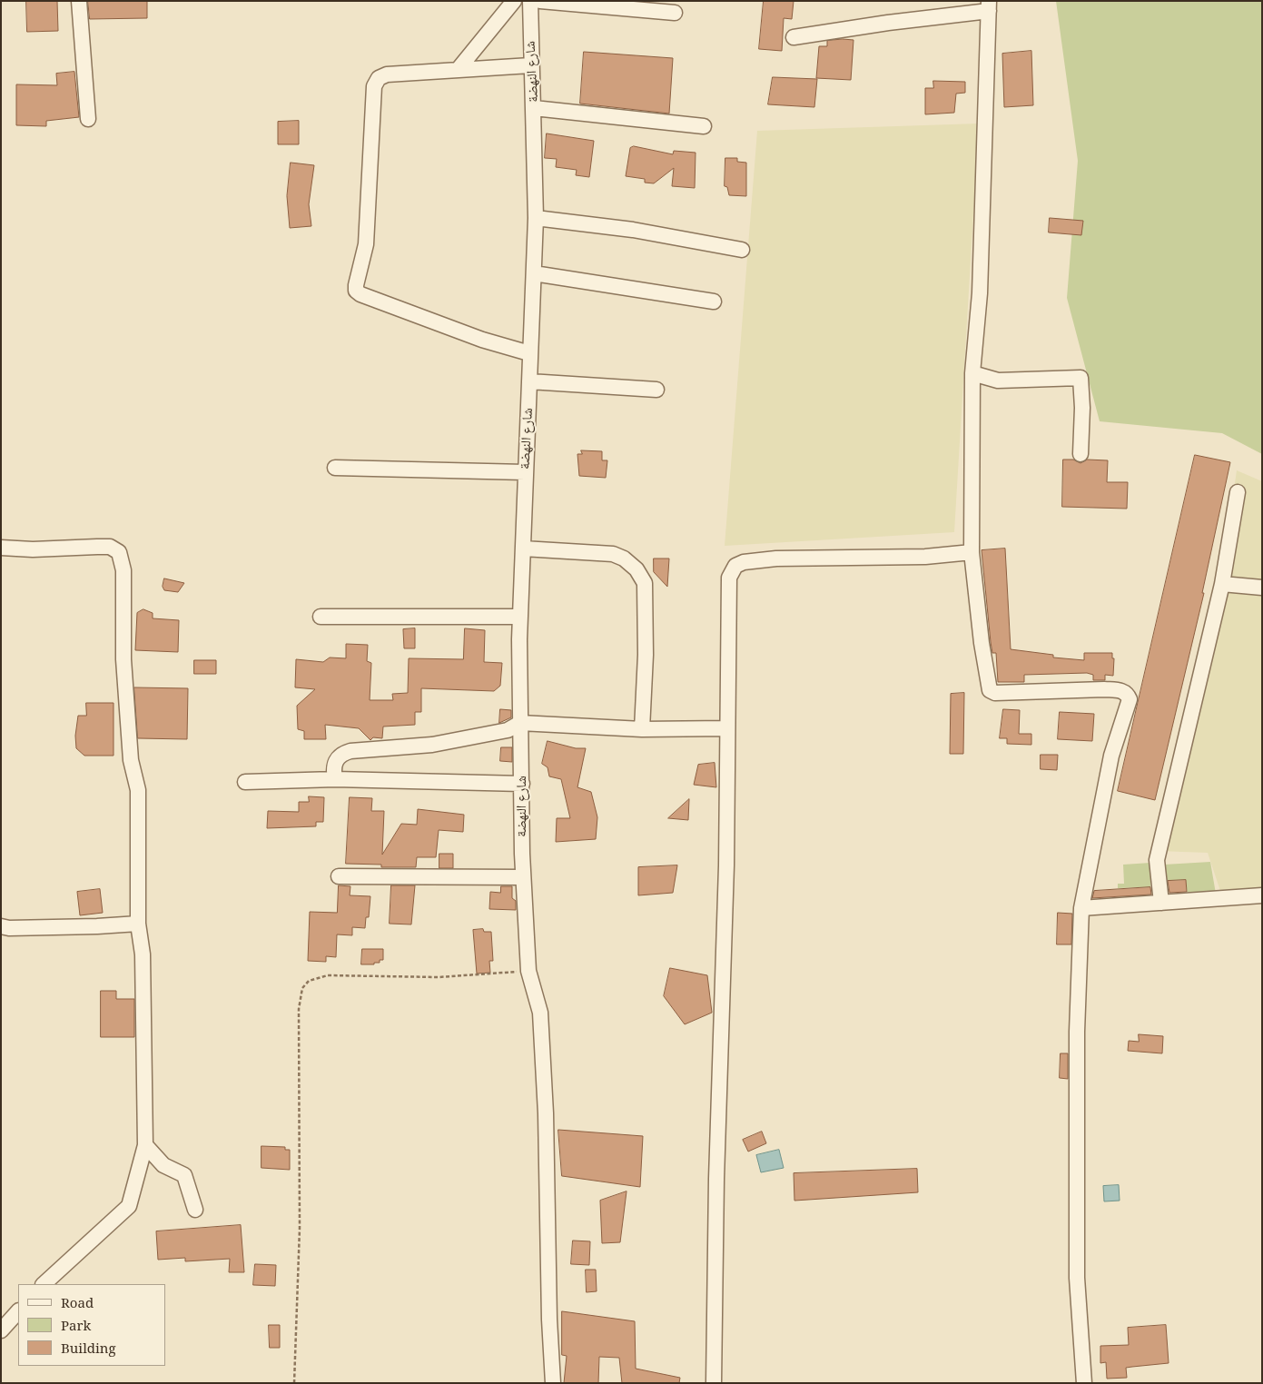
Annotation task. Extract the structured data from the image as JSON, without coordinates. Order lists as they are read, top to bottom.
{
  "streets": {
    "street": ["شارع النهضة"]
  },
  "legend": ["Road", "Park", "Building"]
}
